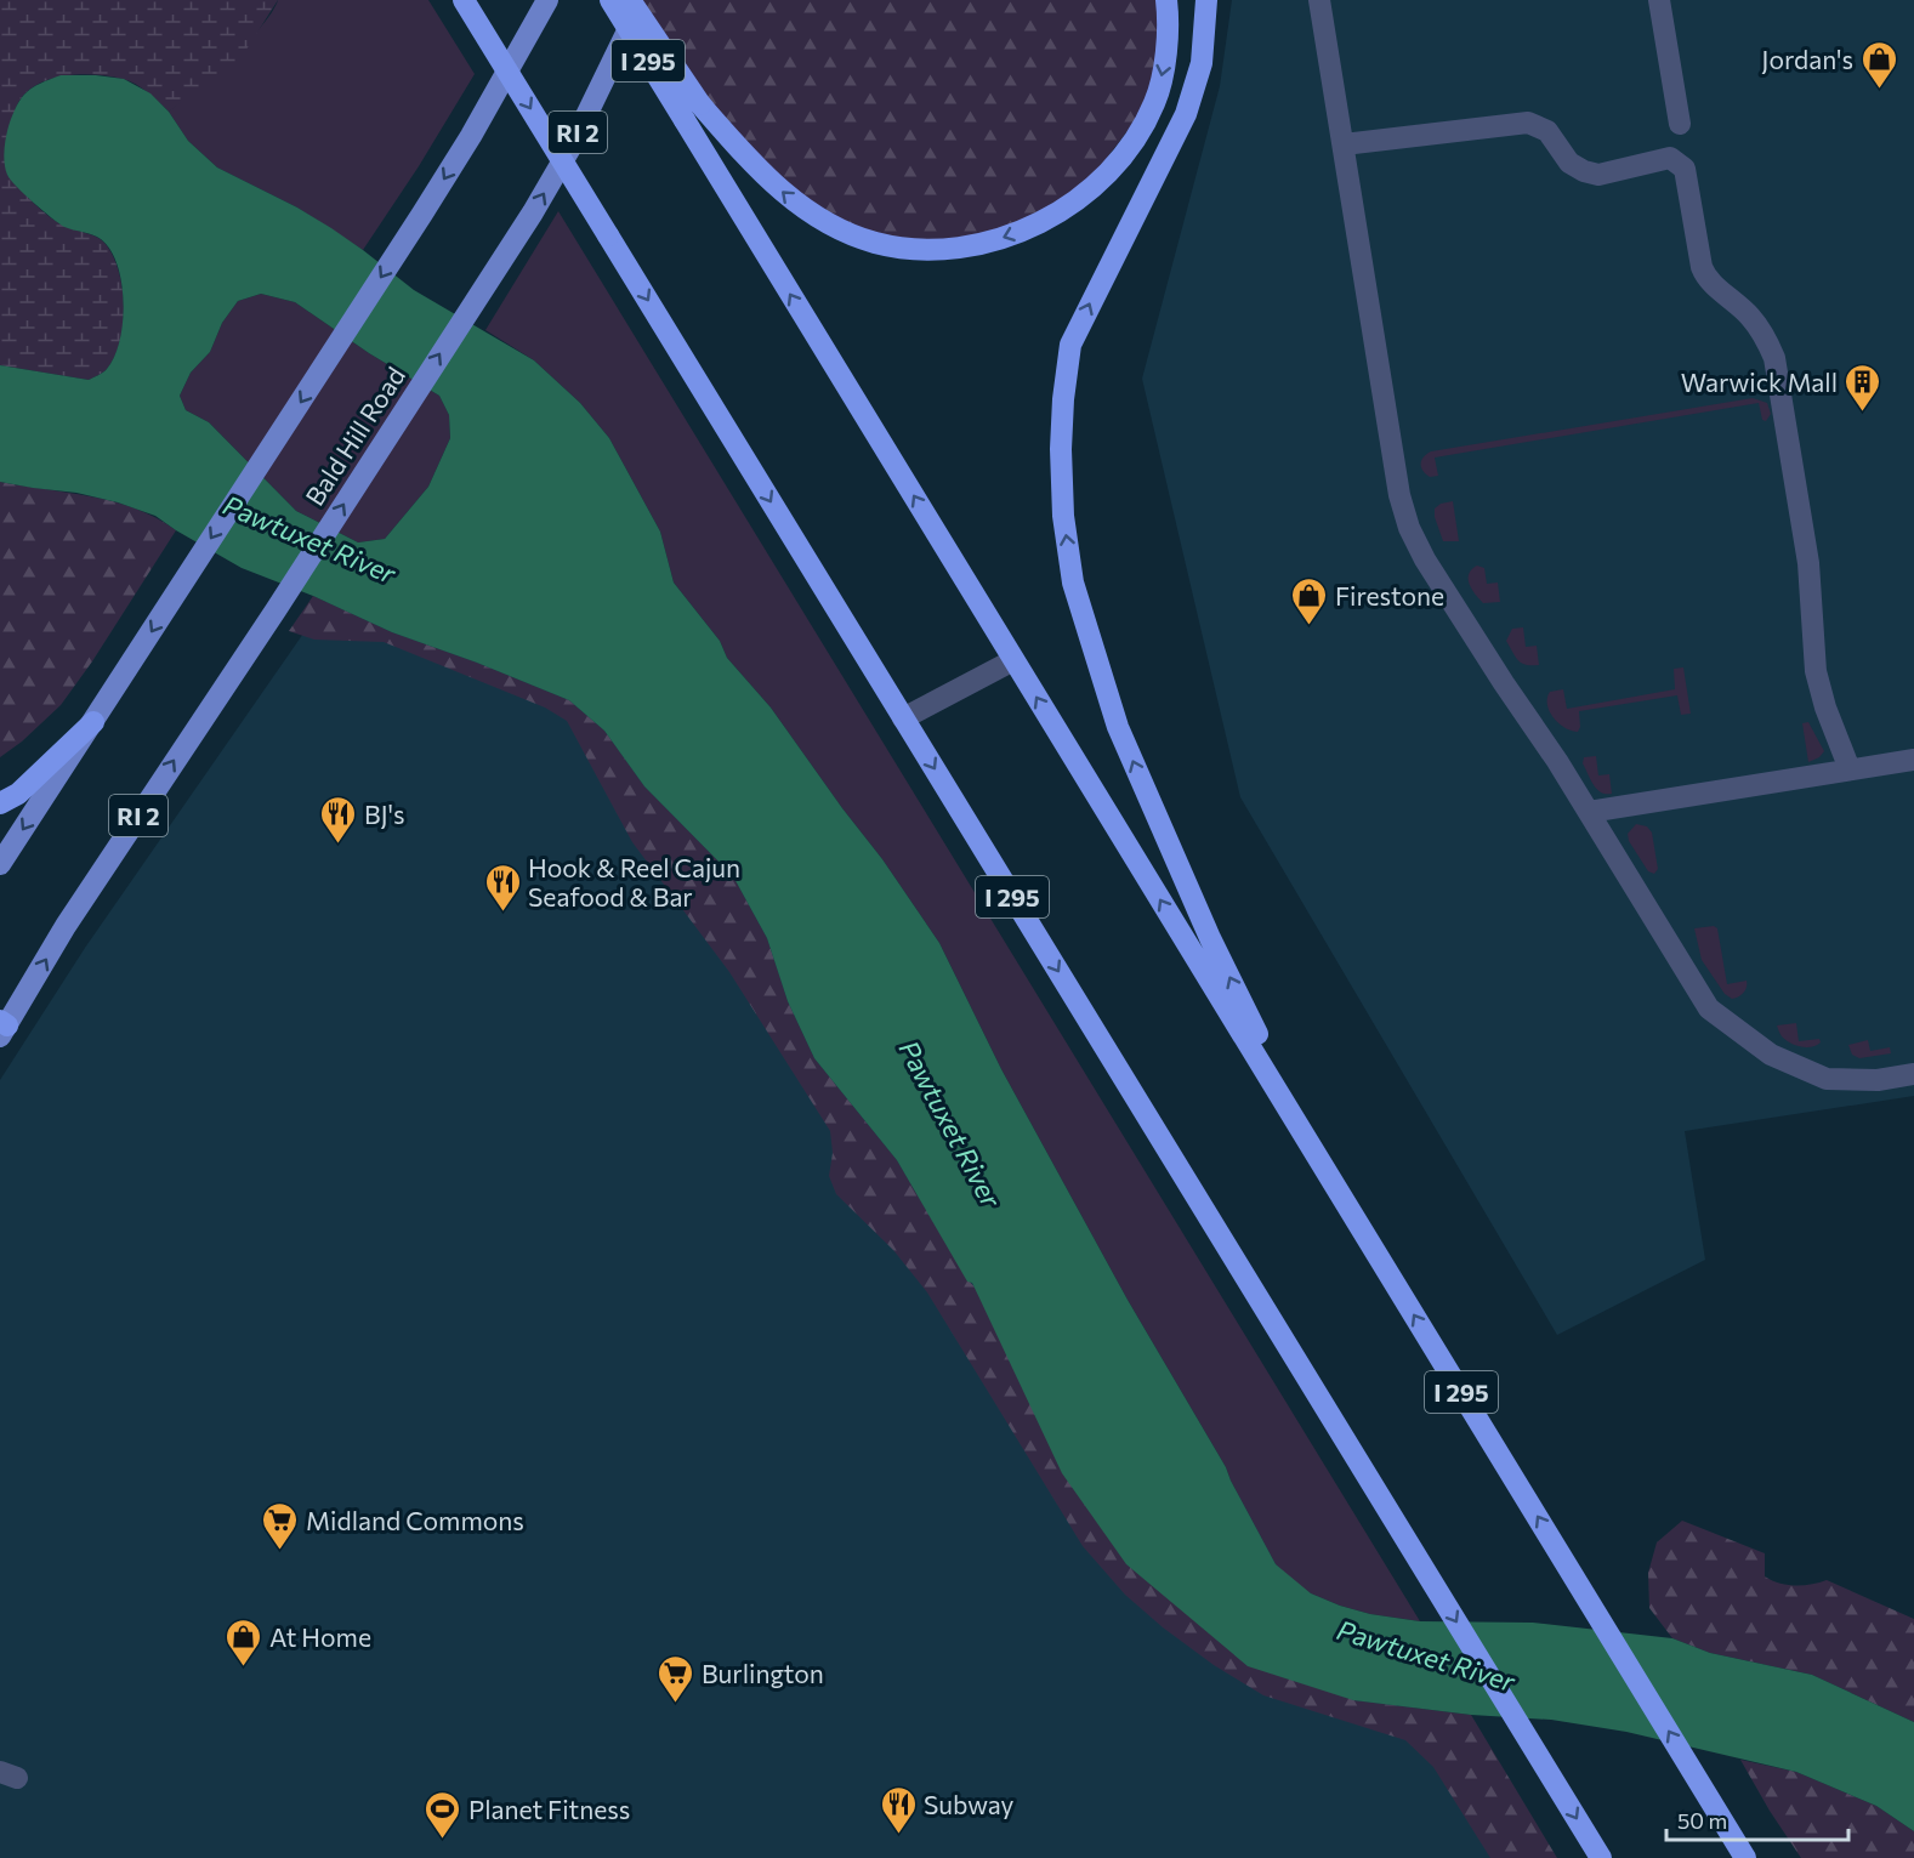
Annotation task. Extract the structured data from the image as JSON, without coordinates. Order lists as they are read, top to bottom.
{
  "streets": {
    "highway": ["I 295"],
    "main road": ["RI 2", "Bald Hill Road"]
  },
  "water": ["Pawtuxet River"],
  "places": {
    "shop": ["Jordan's", "Firestone", "At Home"],
    "building": ["Warwick Mall"],
    "restaurant": ["BJ's", "Hook & Reel Cajun Seafood & Bar", "Subway"],
    "supermarket": ["Midland Commons", "Burlington"],
    "sports": ["Planet Fitness"]
  },
  "scale_bar": "50 m"
}
